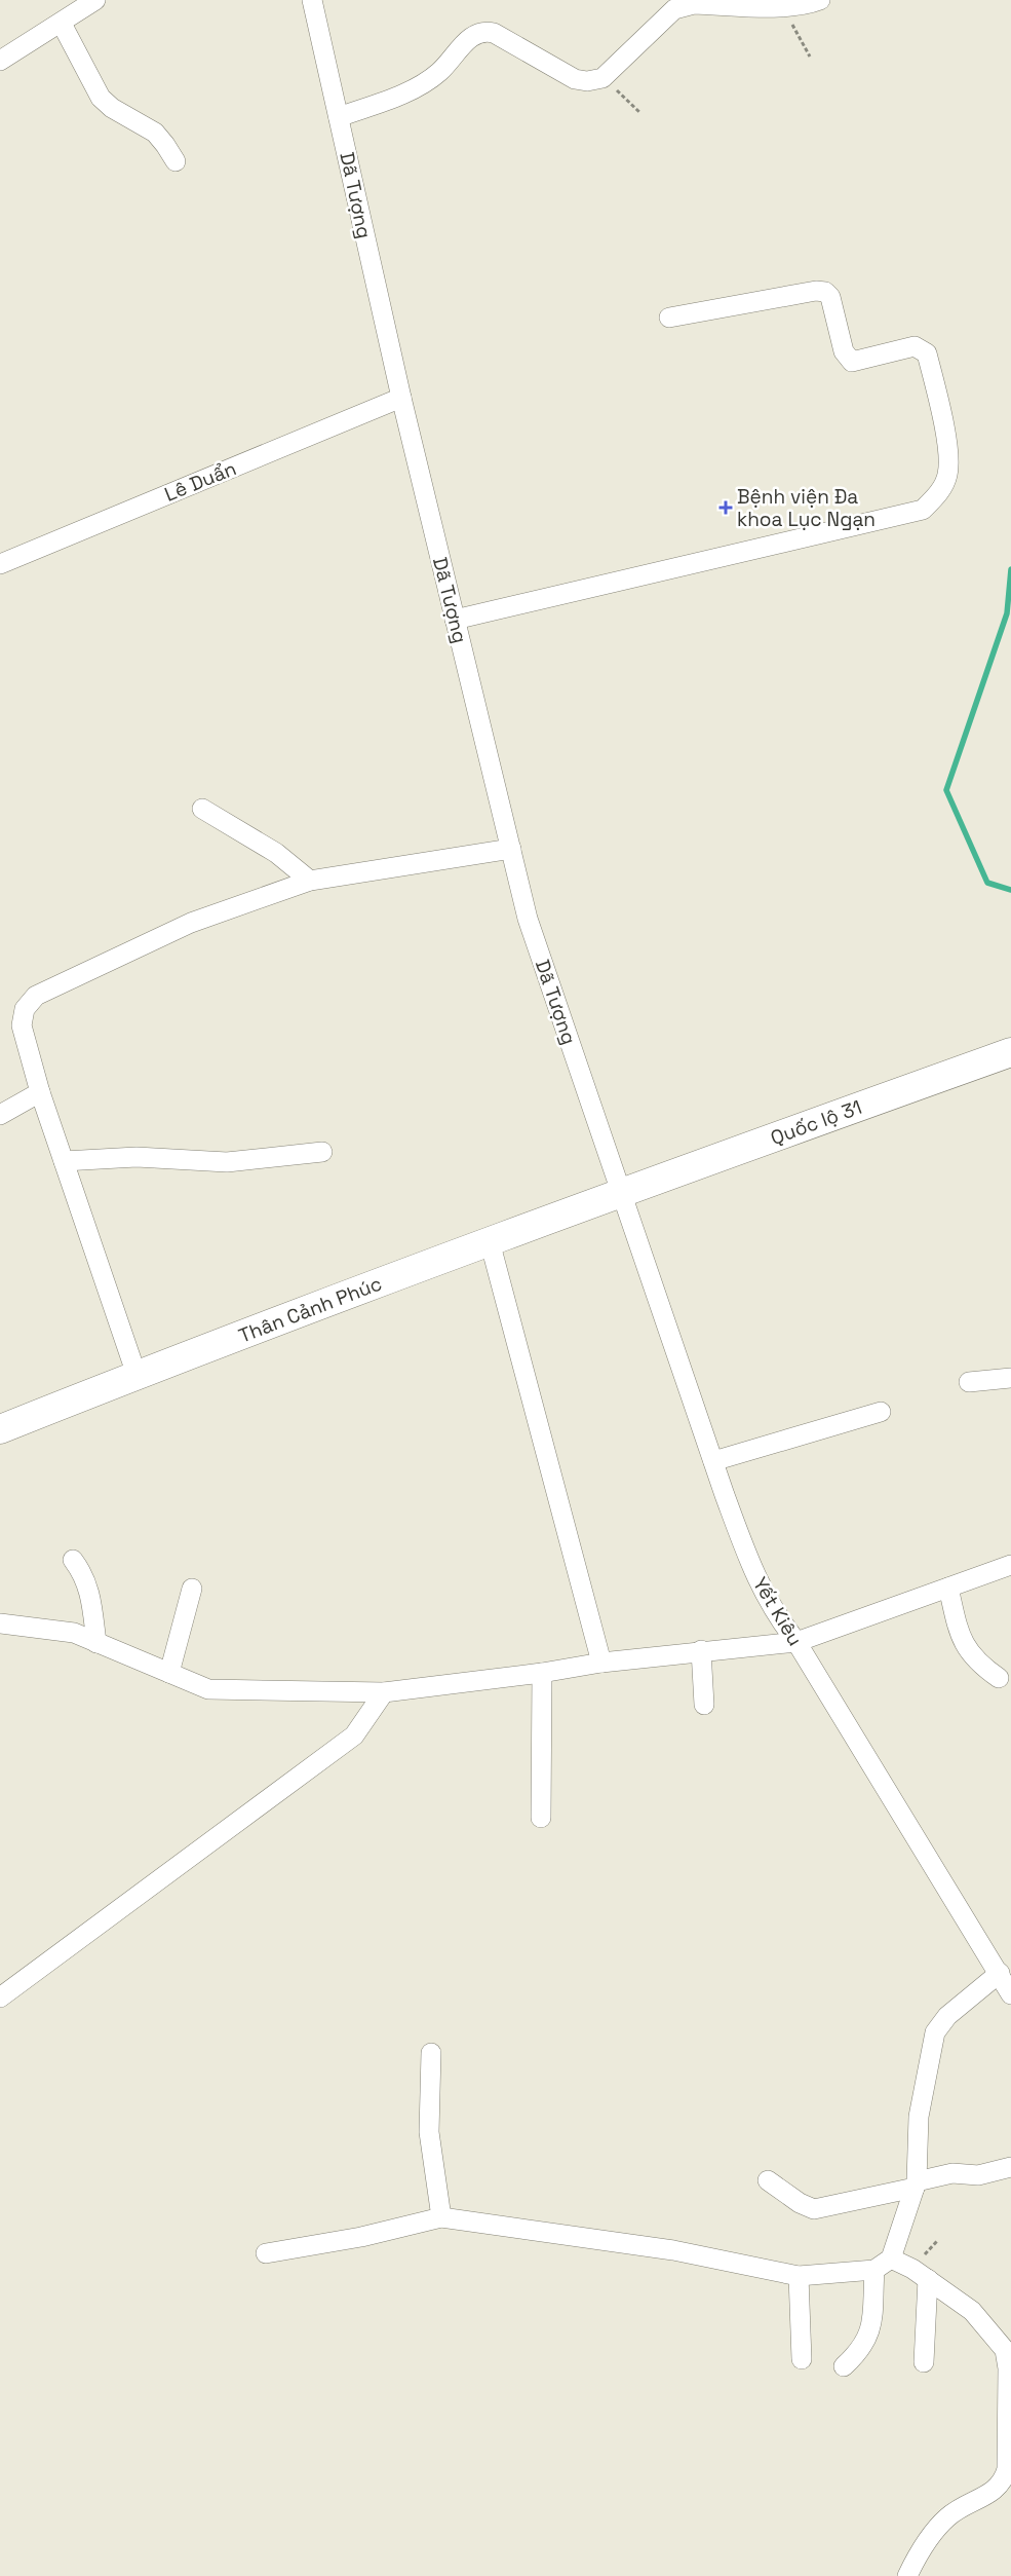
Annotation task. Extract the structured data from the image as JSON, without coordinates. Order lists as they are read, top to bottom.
{
  "streets": {
    "highway": ["Quốc lộ 31", "Thân Cảnh Phúc"],
    "street": ["Dã Tượng", "Lê Duẩn", "Yết Kiêu"]
  },
  "crossings": [
    ["Dã Tượng", "Lê Duẩn"],
    ["Dã Tượng", "Quốc lộ 31"],
    ["Dã Tượng", "Thân Cảnh Phúc"],
    ["Dã Tượng", "Yết Kiêu"],
    ["Quốc lộ 31", "Thân Cảnh Phúc"],
    ["Quốc lộ 31", "Yết Kiêu"],
    ["Thân Cảnh Phúc", "Yết Kiêu"]
  ],
  "places": {
    "health": ["Bệnh viện Đa khoa Lục Ngạn"]
  }
}
